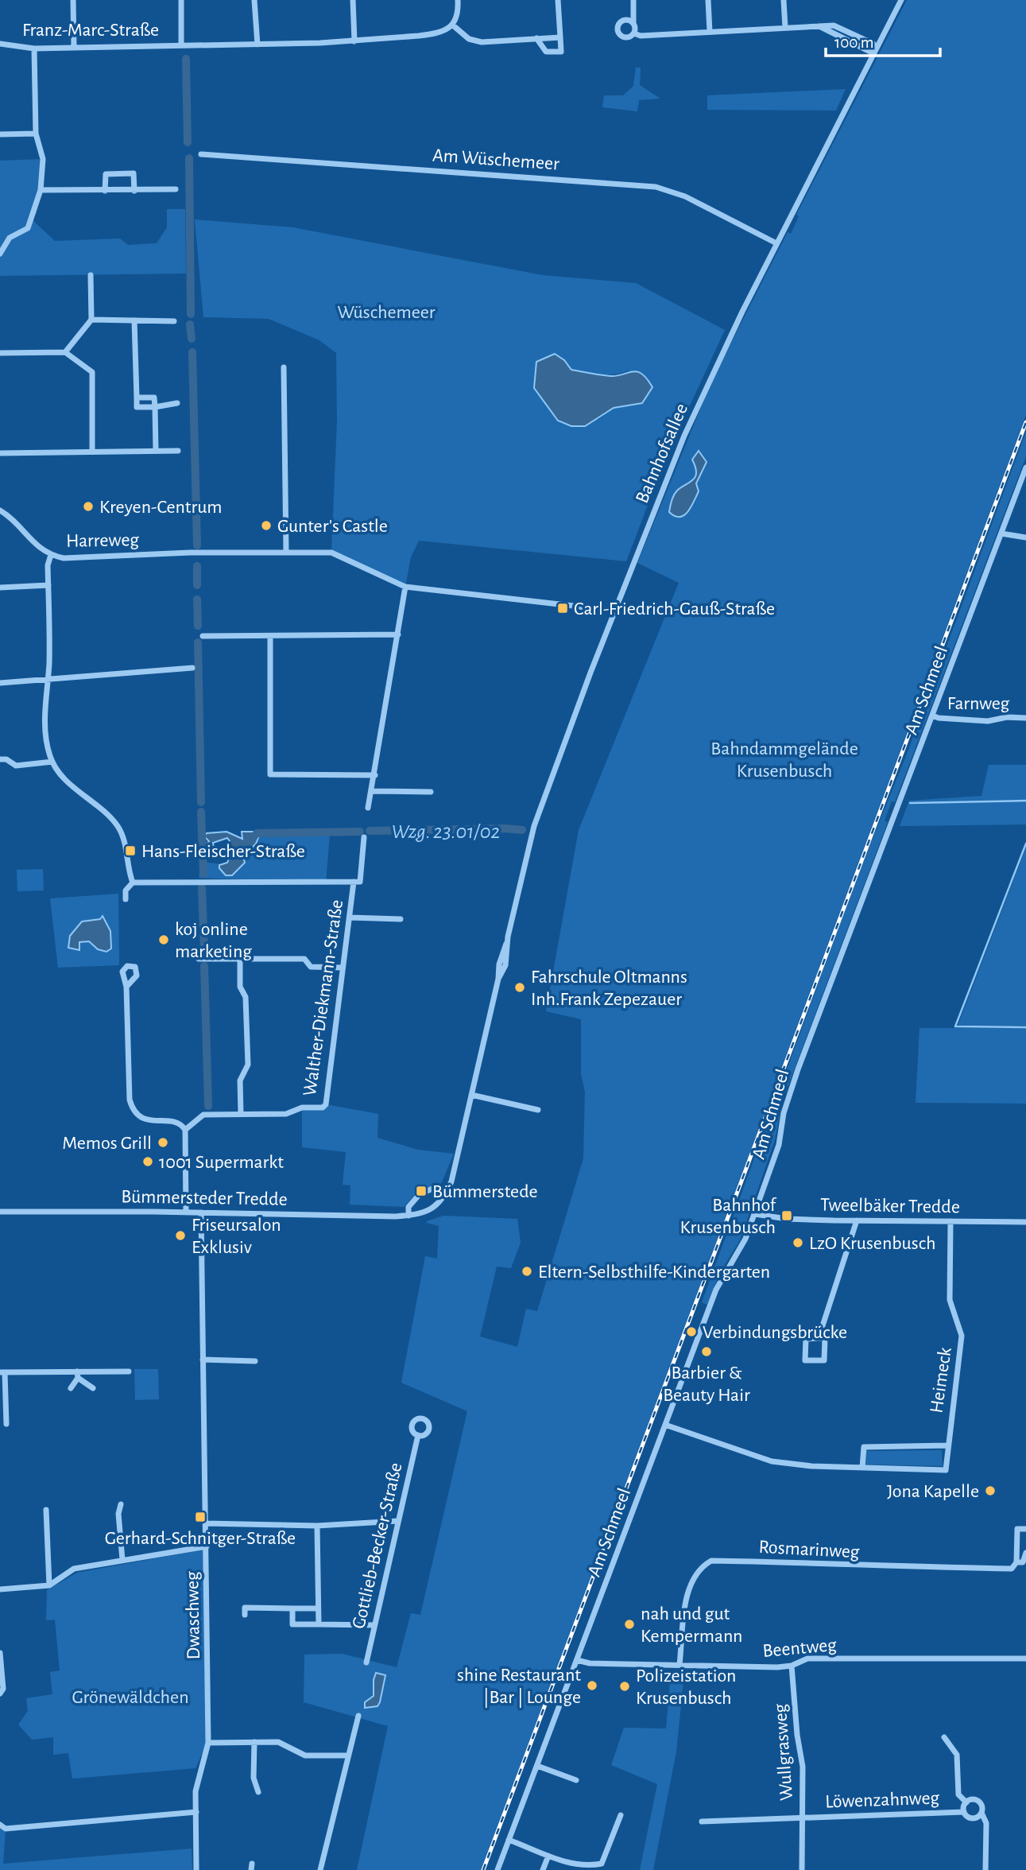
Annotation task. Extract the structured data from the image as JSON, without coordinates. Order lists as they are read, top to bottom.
{
  "streets": {
    "street": [
      "Franz-Marc-Straße",
      "Am Wüschemeer",
      "Bahnhofsallee",
      "Harreweg",
      "Am Schmeel",
      "Farnweg",
      "Walther-Diekmann-Straße",
      "Bümmersteder Tredde",
      "Tweelbäker Tredde",
      "Heimeck",
      "Gottlieb-Becker-Straße",
      "Rosmarinweg",
      "Dwaschweg",
      "Beentweg",
      "Wullgrasweg",
      "Löwenzahnweg"
    ]
  },
  "crossings": [
    ["Am Wüschemeer", "Bahnhofsallee"],
    ["Bahnhofsallee", "Bümmersteder Tredde"],
    ["Am Schmeel", "Farnweg"],
    ["Am Schmeel", "Tweelbäker Tredde"],
    ["Am Schmeel", "Heimeck"],
    ["Am Schmeel", "Beentweg"],
    ["Bümmersteder Tredde", "Dwaschweg"],
    ["Tweelbäker Tredde", "Heimeck"],
    ["Rosmarinweg", "Beentweg"],
    ["Beentweg", "Wullgrasweg"],
    ["Wullgrasweg", "Löwenzahnweg"]
  ],
  "water": ["Wzg. 23.01/02"],
  "parks": ["Wüschemeer", "Bahndammgelände Krusenbusch", "Grönewäldchen"],
  "places": {
    "other": [
      "Kreyen-Centrum",
      "Gunter's Castle",
      "koj online marketing",
      "Fahrschule Oltmanns Inh.Frank Zepezauer",
      "Memos Grill",
      "1001 Supermarkt",
      "Friseursalon Exklusiv",
      "LzO Krusenbusch",
      "Eltern-Selbsthilfe-Kindergarten",
      "Verbindungsbrücke",
      "Barbier & Beauty Hair",
      "Jona Kapelle",
      "nah und gut Kempermann",
      "shine Restaurant |Bar | Lounge",
      "Polizeistation Krusenbusch"
    ],
    "transit": [
      "Carl-Friedrich-Gauß-Straße",
      "Hans-Fleischer-Straße",
      "Bümmerstede",
      "Bahnhof Krusenbusch",
      "Gerhard-Schnitger-Straße"
    ]
  },
  "scale_bar": "100 m"
}
